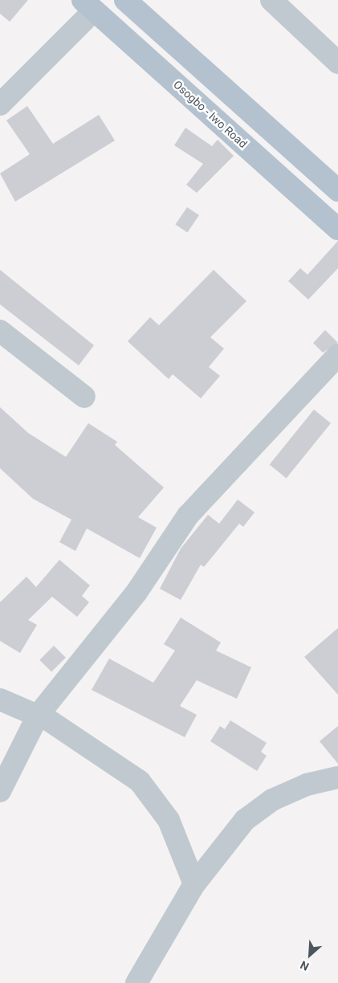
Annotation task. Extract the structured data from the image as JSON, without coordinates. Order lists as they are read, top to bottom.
{
  "streets": {
    "main road": ["Osogbo - Iwo Road"]
  },
  "north": "bottom left"
}
